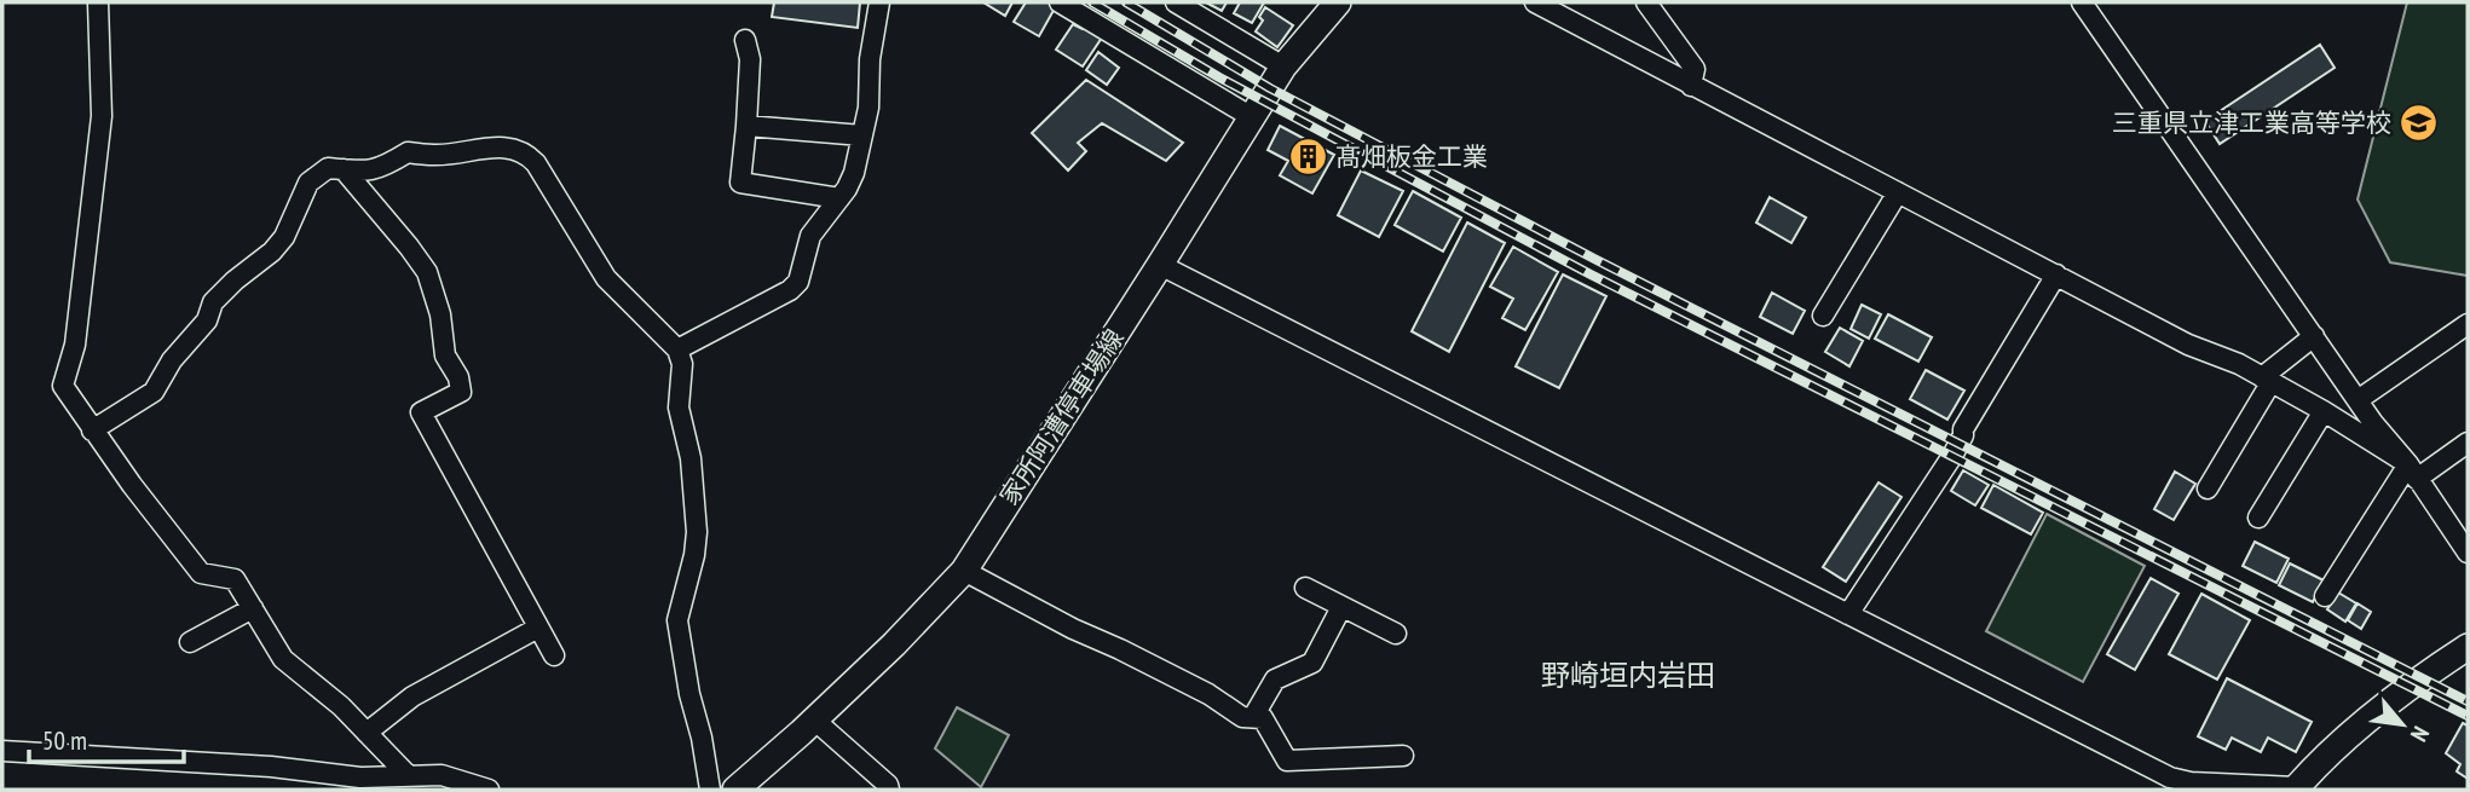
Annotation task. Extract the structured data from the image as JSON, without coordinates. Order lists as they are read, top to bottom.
{
  "streets": {
    "main road": ["家所阿漕停車場線"]
  },
  "districts": ["野崎垣内岩田"],
  "places": {
    "school or university": ["三重県立津工業高等学校"],
    "building": ["髙畑板金工業"]
  },
  "scale_bar": "50 m",
  "north": "bottom right"
}
